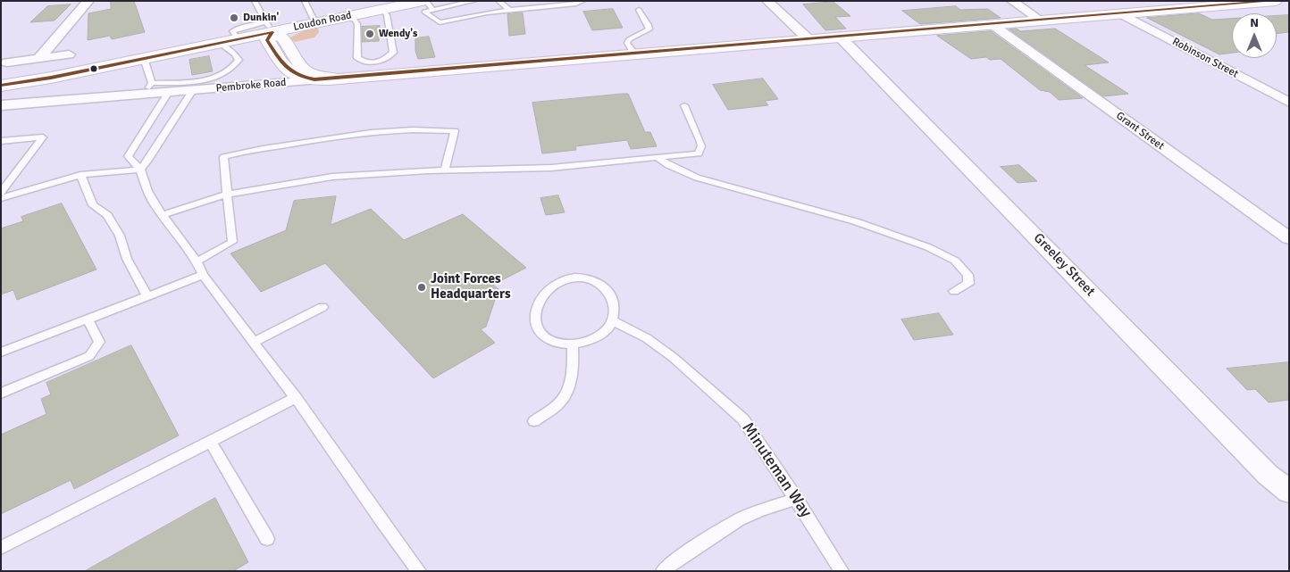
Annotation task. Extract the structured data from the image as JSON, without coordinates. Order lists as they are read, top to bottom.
{
  "streets": {
    "street": [
      "Loudon Road",
      "Robinson Street",
      "Pembroke Road",
      "Grant Street",
      "Greeley Street"
    ],
    "lane": ["Minuteman Way"]
  },
  "crossings": [
    ["Robinson Street", "Pembroke Road"],
    ["Pembroke Road", "Grant Street"],
    ["Pembroke Road", "Greeley Street"]
  ],
  "places": ["Dunkin'", "Wendy's", "Joint Forces Headquarters"],
  "north": "top"
}
